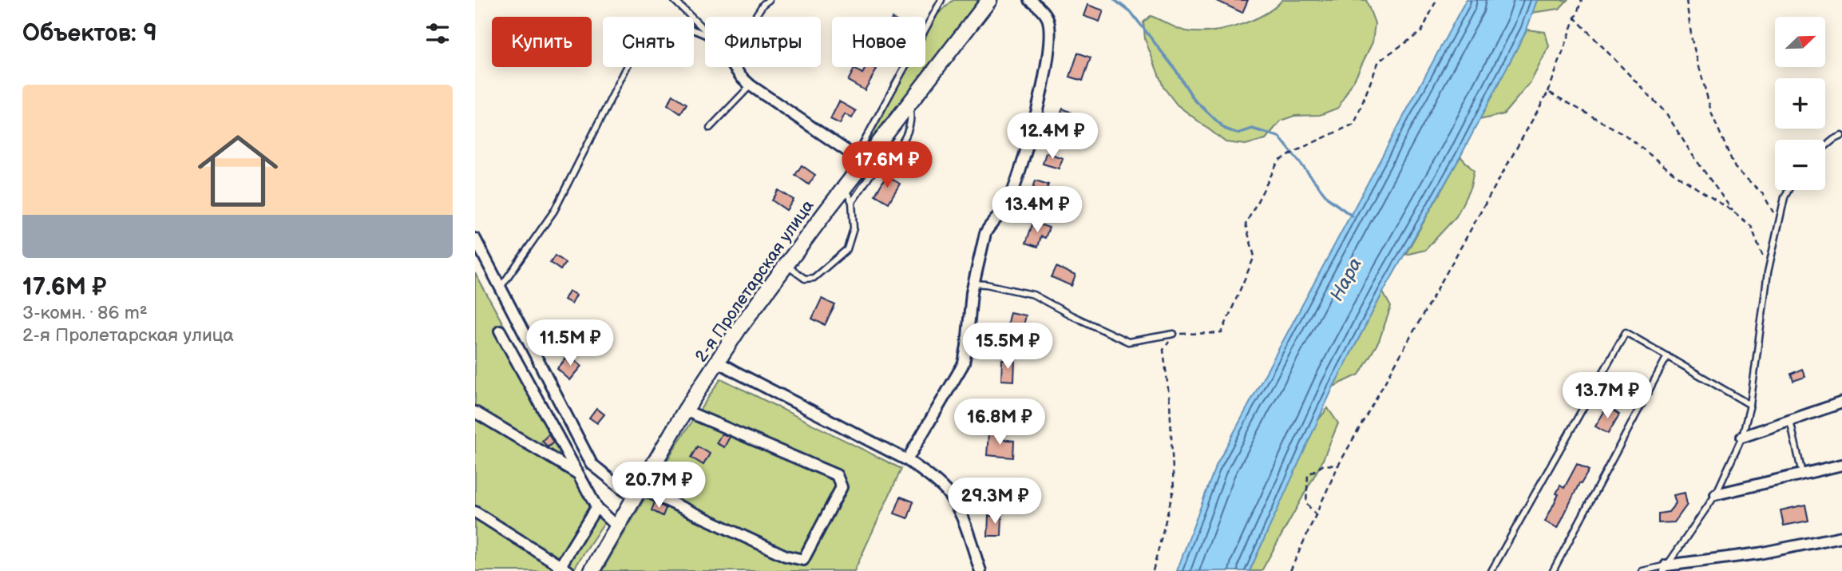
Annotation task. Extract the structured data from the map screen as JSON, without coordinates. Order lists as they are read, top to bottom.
{
  "streets": {
    "main road": ["2-я Пролетарская улица"]
  },
  "water": ["Нара"],
  "north": "top right",
  "page": {
    "heading": "Объектов: 9",
    "map_buttons": ["+", "−"],
    "chip": [
      "Купить",
      "Снять",
      "Фильтры",
      "Новое"
    ],
    "list": [
      {
        "name": "17.6M ₽",
        "note": "3-комн. · 86 m² · 2-я Пролетарская улица"
      }
    ],
    "price": [
      "12.4M ₽",
      "17.6M ₽",
      "13.4M ₽",
      "11.5M ₽",
      "15.5M ₽",
      "13.7M ₽",
      "16.8M ₽",
      "20.7M ₽",
      "29.3M ₽"
    ]
  }
}
